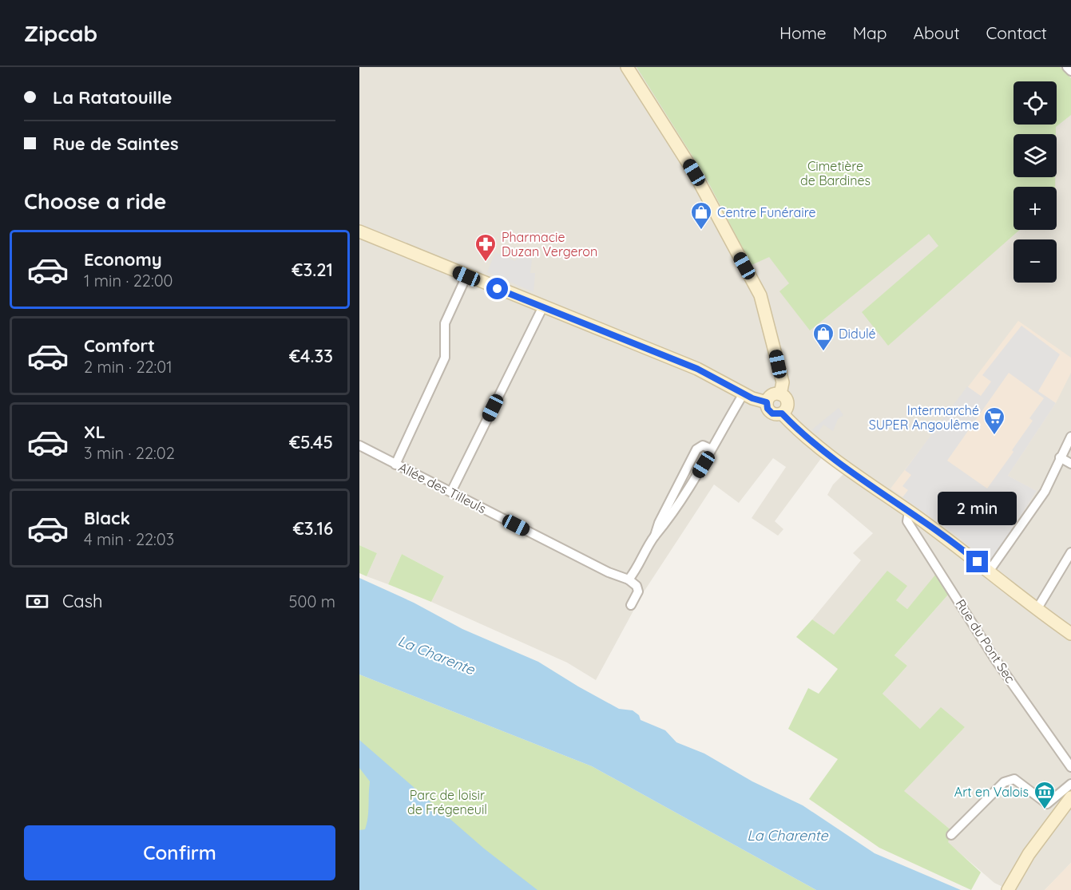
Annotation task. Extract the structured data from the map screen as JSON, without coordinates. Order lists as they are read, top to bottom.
{
  "streets": {
    "street": ["Allée des Tilleuls", "Rue du Pont Sec"]
  },
  "water": ["La Charente"],
  "parks": ["Cimetière de Bardines", "Parc de loisir de Frégeneuil"],
  "places": {
    "shop": ["Centre Funéraire", "Didulé"],
    "pharmacy": ["Pharmacie Duzan Vergeron"],
    "supermarket": ["Intermarché SUPER Angoulême"],
    "museum": ["Art en Valois"]
  },
  "page": {
    "header": "Zipcab",
    "nav": [
      "Home",
      "Map",
      "About",
      "Contact"
    ],
    "banner": ["La Ratatouille", "Rue de Saintes"],
    "map_buttons": ["+", "−"],
    "heading": "Choose a ride",
    "list": [
      {
        "name": "Economy",
        "note": "1 min · 22:00",
        "value": "€3.21"
      },
      {
        "name": "Comfort",
        "note": "2 min · 22:01",
        "value": "€4.33"
      },
      {
        "name": "XL",
        "note": "3 min · 22:02",
        "value": "€5.45"
      },
      {
        "name": "Black",
        "note": "4 min · 22:03",
        "value": "€3.16"
      }
    ],
    "bubble": "2 min",
    "pay": ["Cash", "500 m"],
    "buttons": "Confirm"
  }
}
